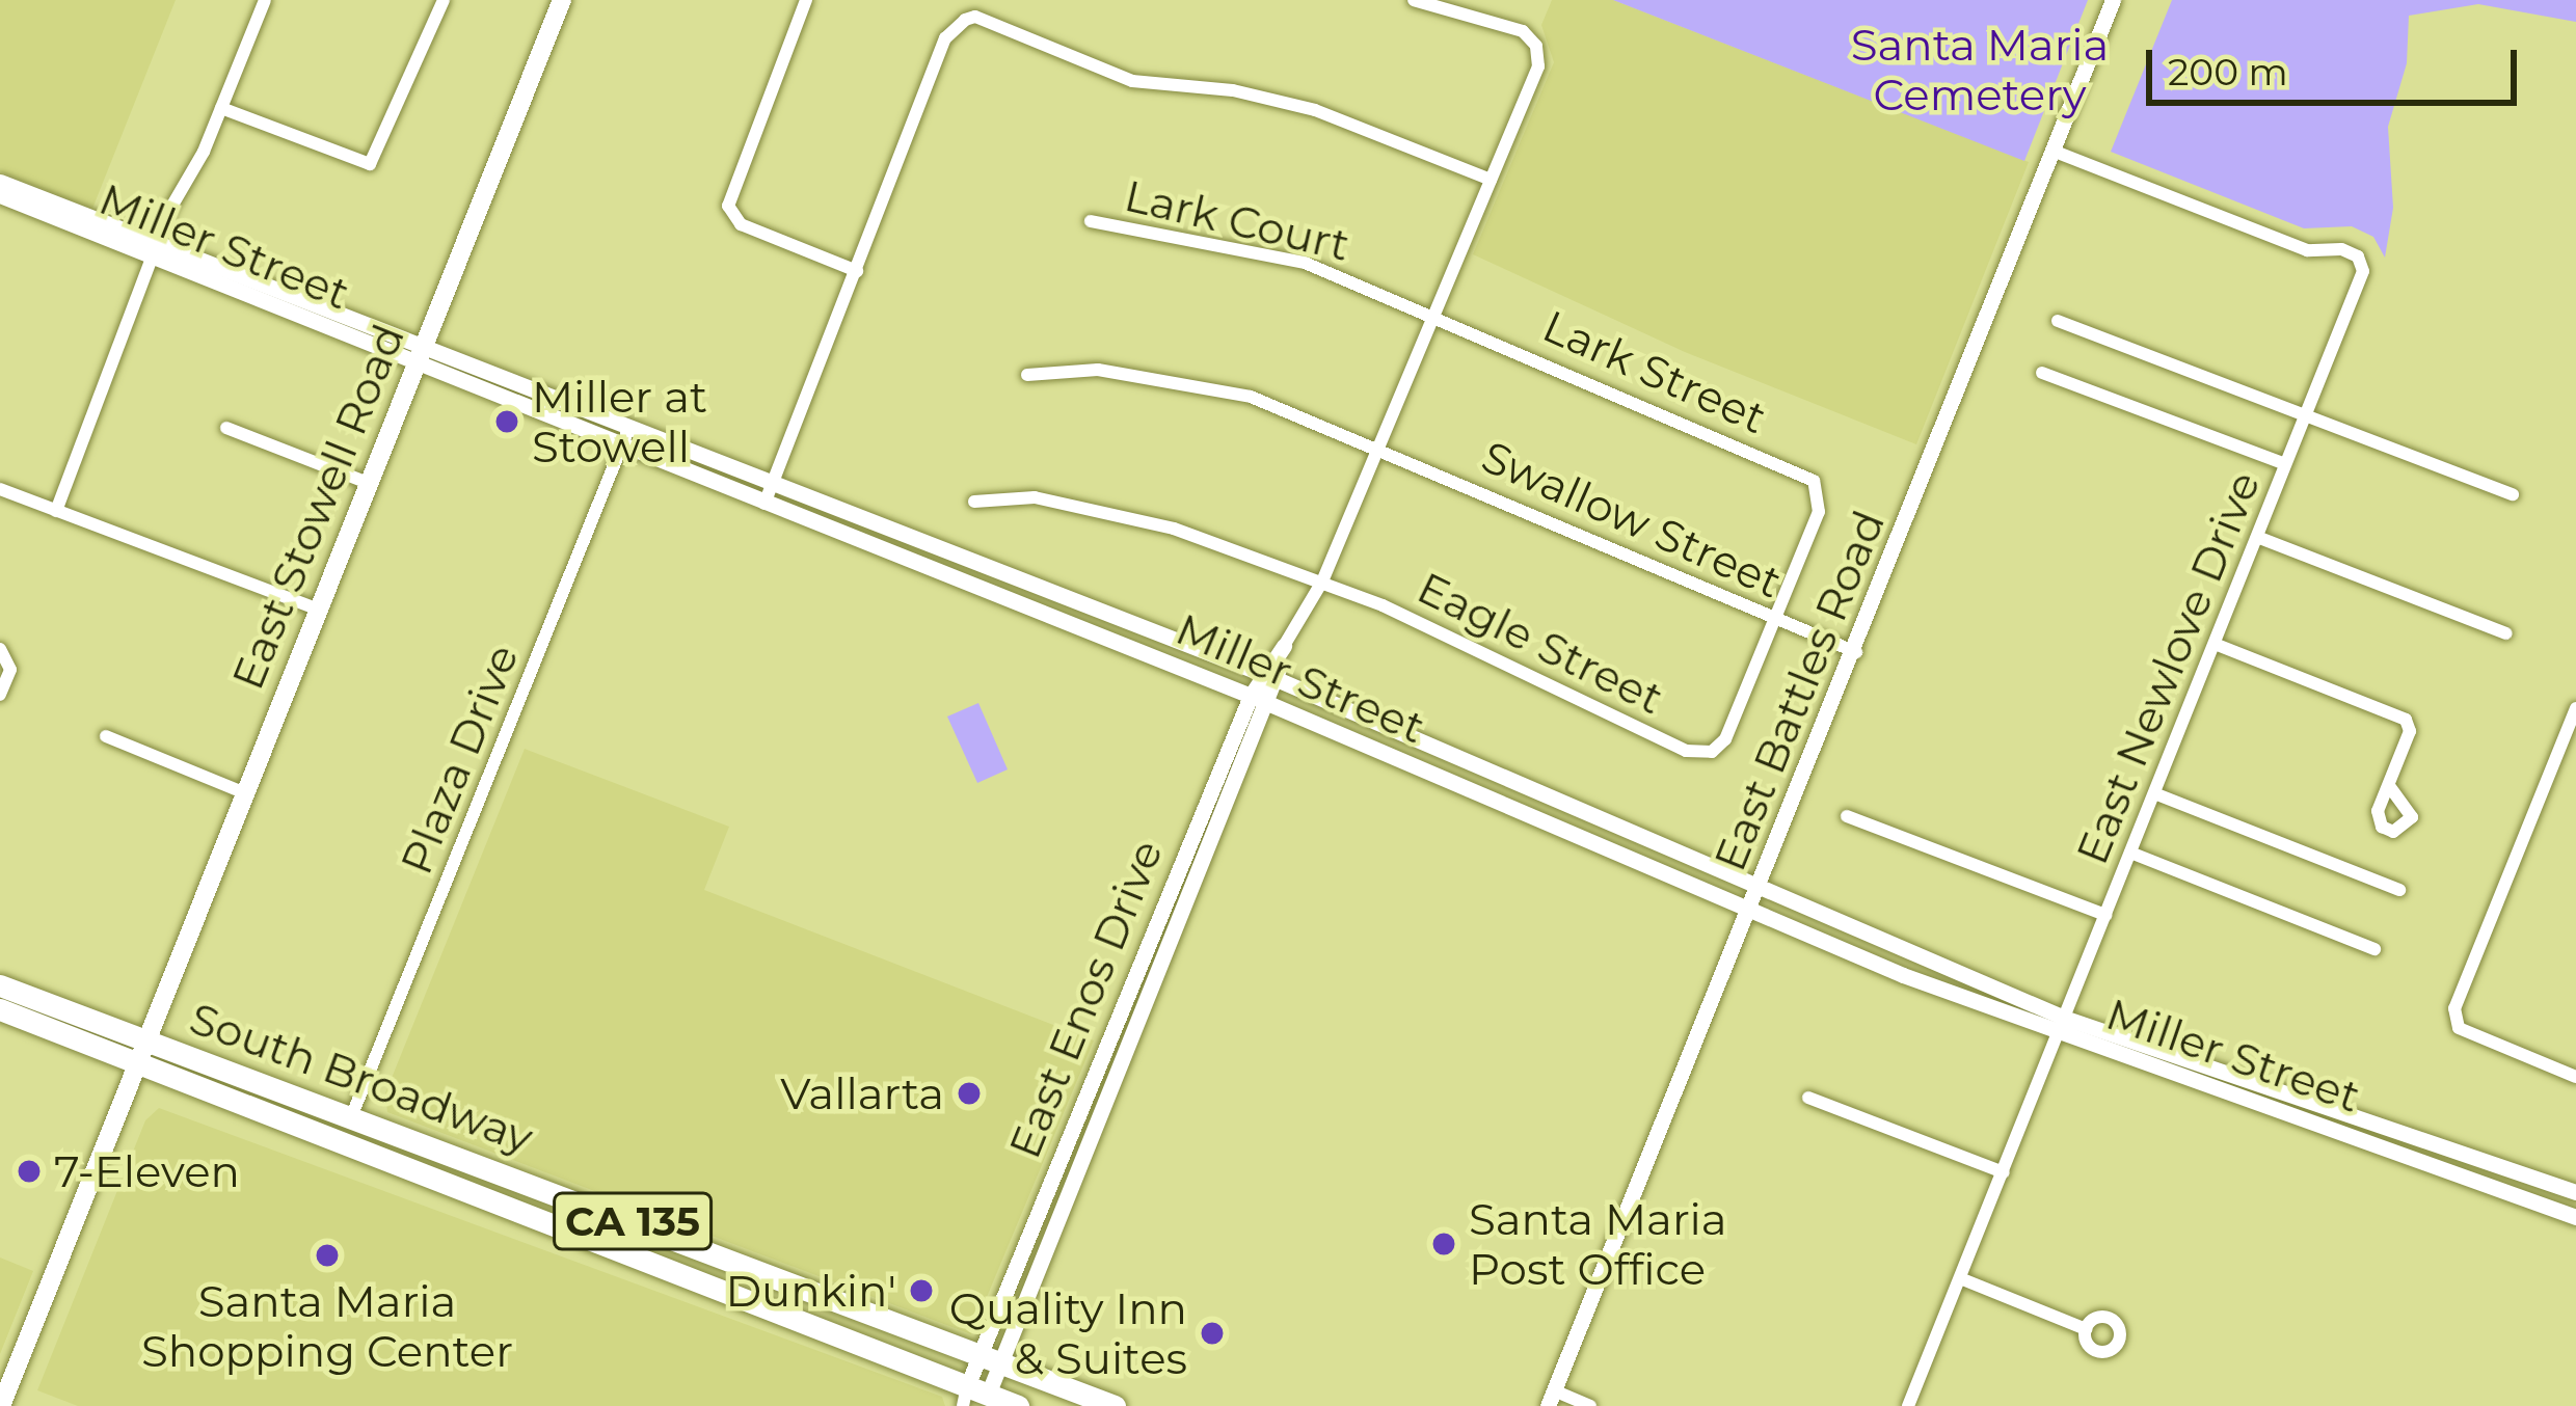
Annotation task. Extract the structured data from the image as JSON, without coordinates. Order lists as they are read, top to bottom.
{
  "streets": {
    "main road": ["East Stowell Road", "South Broadway", "CA 135"],
    "street": [
      "Lark Court",
      "Miller Street",
      "Lark Street",
      "Swallow Street",
      "Eagle Street",
      "East Newlove Drive",
      "East Battles Road",
      "Plaza Drive",
      "East Enos Drive"
    ]
  },
  "crossings": [
    ["Lark Court", "Lark Street"],
    ["Lark Court", "East Enos Drive"],
    ["Miller Street", "East Stowell Road"],
    ["Miller Street", "East Newlove Drive"],
    ["Miller Street", "East Battles Road"],
    ["Miller Street", "Plaza Drive"],
    ["Miller Street", "East Enos Drive"],
    ["Lark Street", "Swallow Street"],
    ["Lark Street", "Eagle Street"],
    ["Lark Street", "East Enos Drive"],
    ["East Stowell Road", "South Broadway"],
    ["Swallow Street", "Eagle Street"],
    ["Swallow Street", "East Battles Road"],
    ["Swallow Street", "East Enos Drive"],
    ["Eagle Street", "East Enos Drive"],
    ["East Newlove Drive", "East Battles Road"],
    ["Plaza Drive", "South Broadway"],
    ["East Enos Drive", "South Broadway"]
  ],
  "parks": ["Santa Maria Cemetery"],
  "places": [
    "Miller at Stowell",
    "Vallarta",
    "7-Eleven",
    "Santa Maria Post Office",
    "Santa Maria Shopping Center",
    "Dunkin'",
    "Quality Inn & Suites"
  ],
  "scale_bar": "200 m"
}
